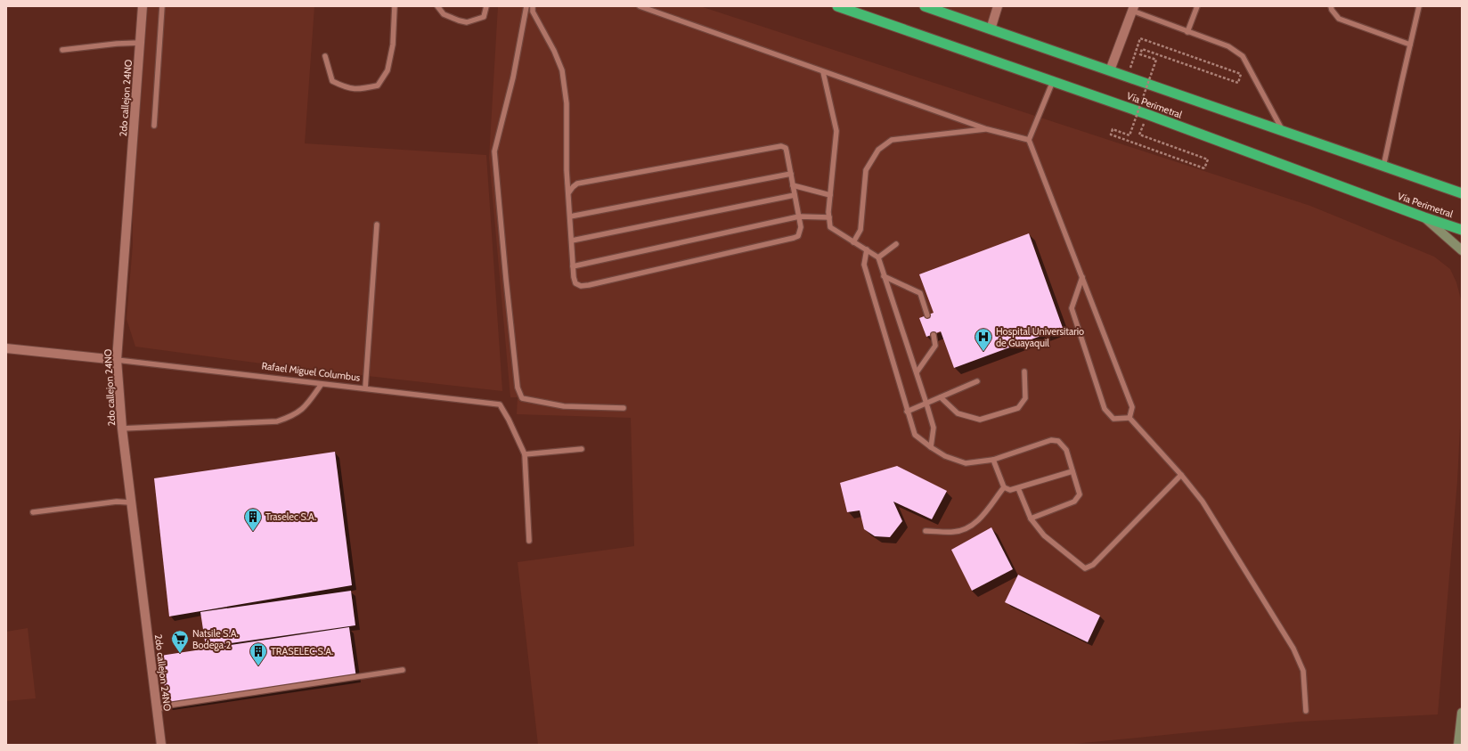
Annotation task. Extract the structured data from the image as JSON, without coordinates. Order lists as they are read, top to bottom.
{
  "streets": {
    "highway": ["Vía Perimetral"],
    "street": ["2do callejon 24NO", "Rafael Miguel Columbus"]
  },
  "crossings": [
    ["2do callejon 24NO", "Rafael Miguel Columbus"]
  ],
  "places": {
    "hospital": ["Hospital Universitario de Guayaquil"],
    "building": ["Traselec S.A.", "TRASELEC S.A."],
    "supermarket": ["Natsile S.A. Bodega 2"]
  }
}
